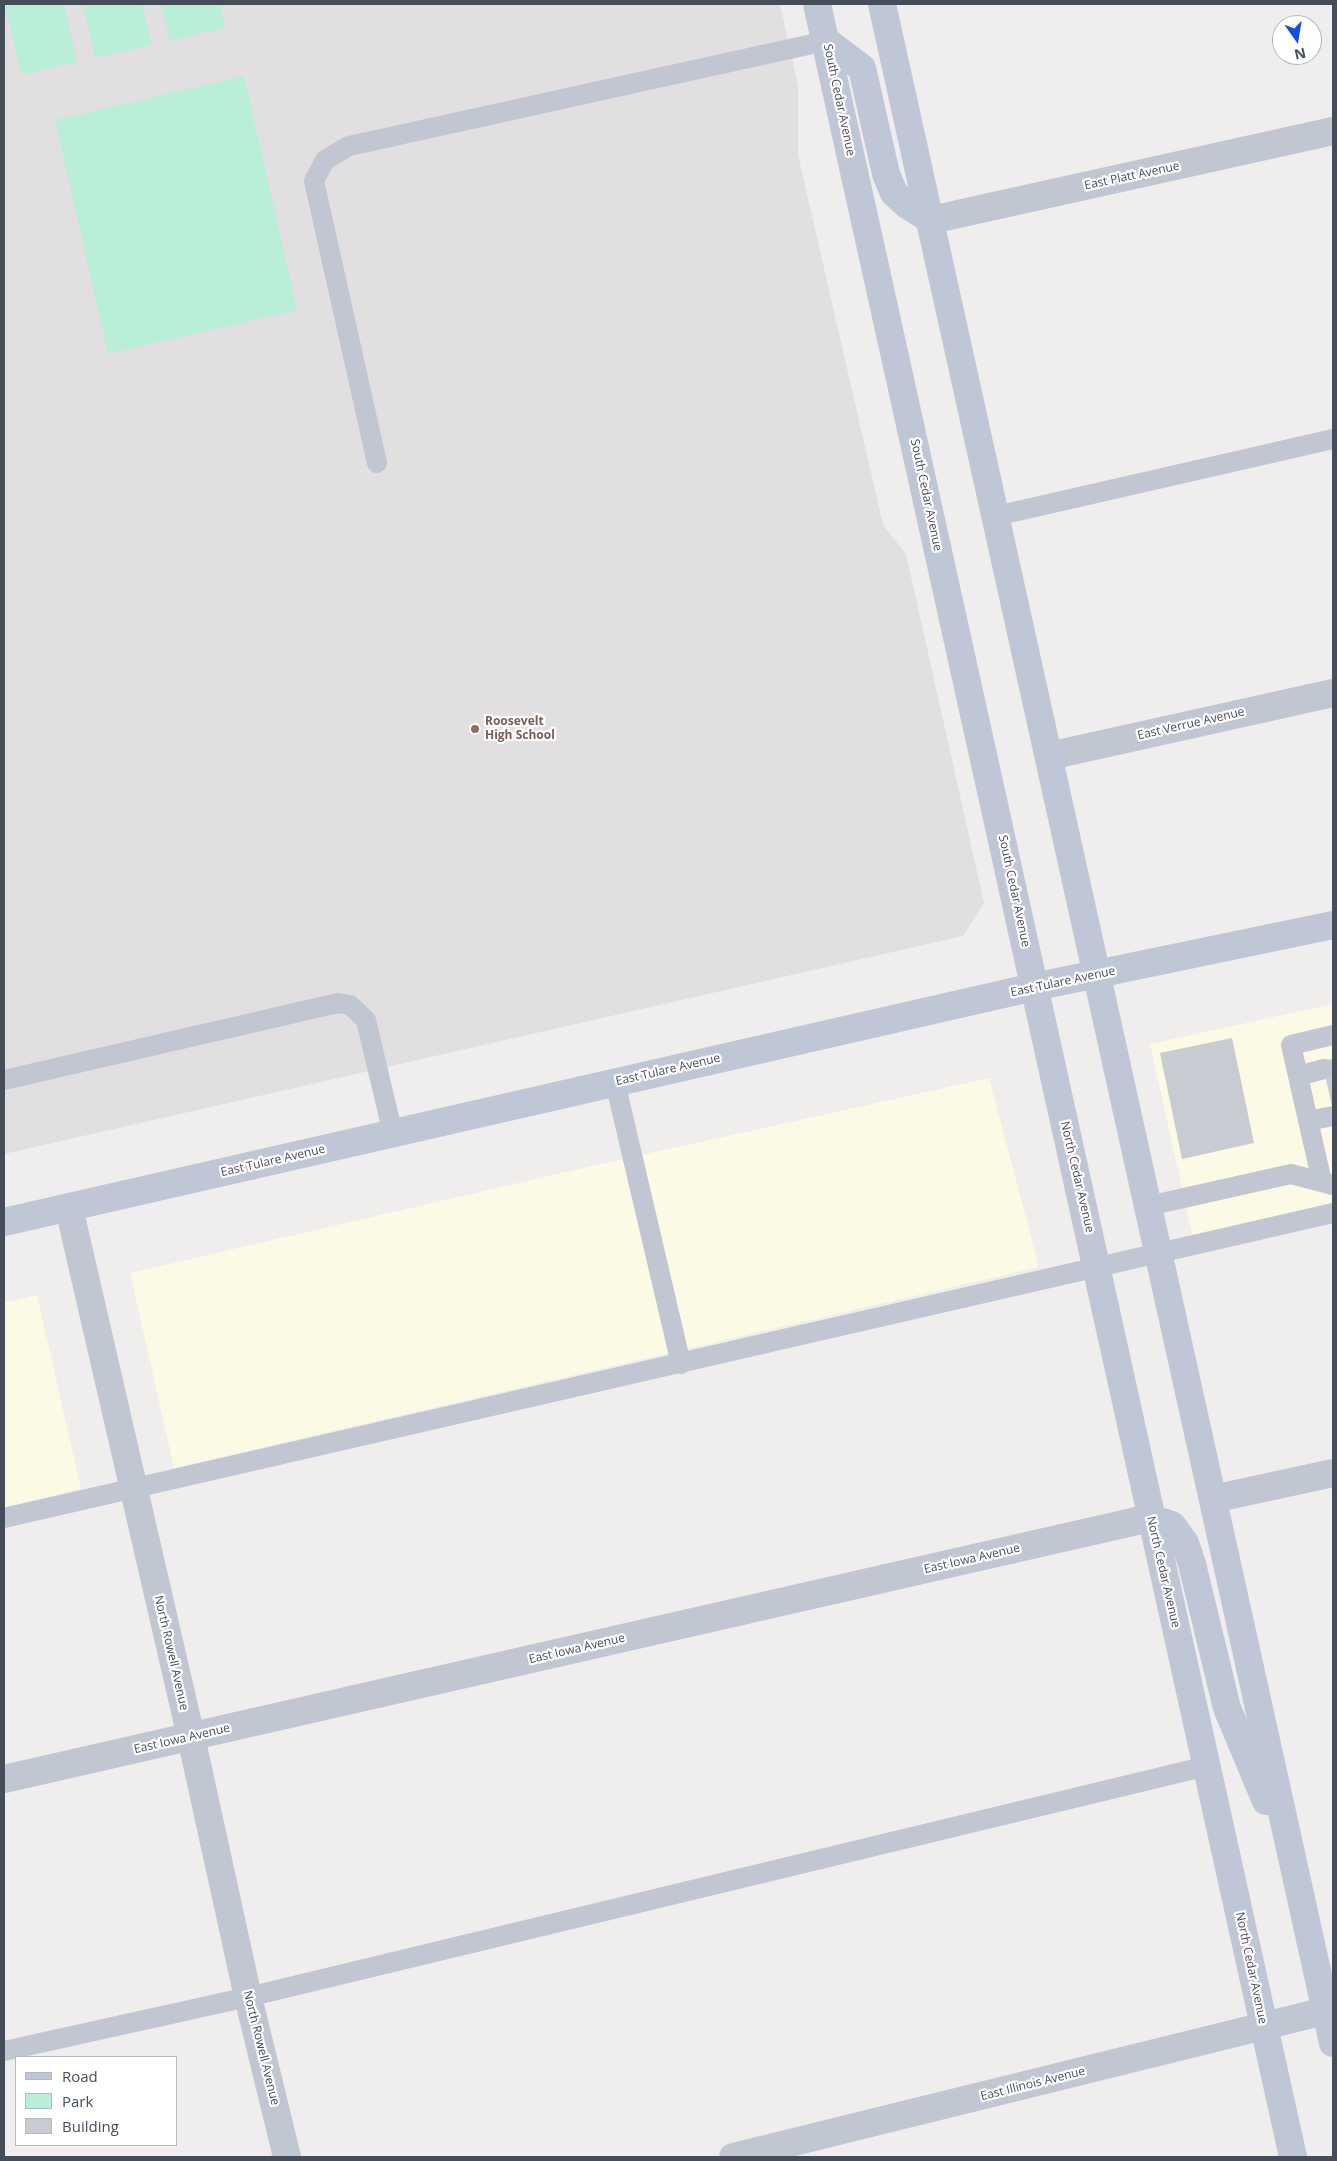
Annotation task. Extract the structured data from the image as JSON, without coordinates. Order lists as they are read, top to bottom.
{
  "streets": {
    "main road": ["South Cedar Avenue", "East Tulare Avenue", "North Cedar Avenue"],
    "street": [
      "East Platt Avenue",
      "East Verrue Avenue",
      "East Iowa Avenue",
      "North Rowell Avenue",
      "East Illinois Avenue"
    ]
  },
  "crossings": [
    ["South Cedar Avenue", "East Tulare Avenue"],
    ["South Cedar Avenue", "North Cedar Avenue"],
    ["East Tulare Avenue", "North Cedar Avenue"],
    ["East Tulare Avenue", "North Rowell Avenue"],
    ["North Cedar Avenue", "East Iowa Avenue"],
    ["North Cedar Avenue", "East Illinois Avenue"],
    ["East Iowa Avenue", "North Rowell Avenue"]
  ],
  "places": ["Roosevelt High School"],
  "legend": ["Road", "Park", "Building"],
  "north": "bottom"
}
